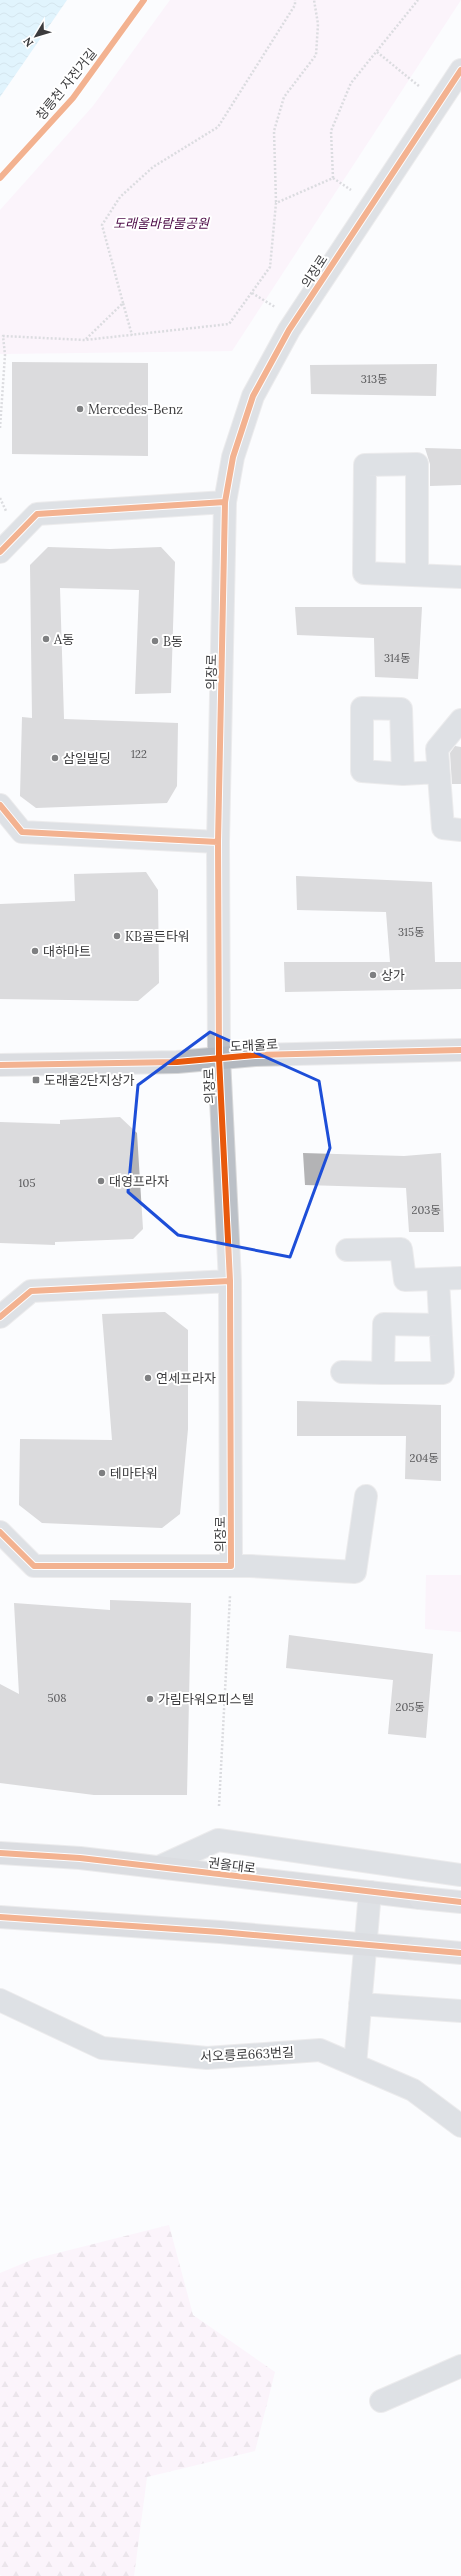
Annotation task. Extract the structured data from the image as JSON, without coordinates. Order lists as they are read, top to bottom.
{
  "streets": {
    "highway": ["권율대로"],
    "main road": ["도래울로"],
    "street": ["의장로", "서오릉로663번길"],
    "cycle path": ["창릉천 자전거길"]
  },
  "crossings": [
    ["의장로", "도래울로"]
  ],
  "parks": ["도래울바람물공원"],
  "places": {
    "other": [
      "Mercedes-Benz",
      "A동",
      "B동",
      "삼일빌딩",
      "KB골든타워",
      "대하마트",
      "상가",
      "대영프라자",
      "연세프라자",
      "테마타워",
      "가림타워오피스텔"
    ],
    "transit": ["도래울2단지상가"]
  },
  "house_numbers": [
    "313동",
    "314동",
    "122",
    "315동",
    "105",
    "203동",
    "204동",
    "508",
    "205동"
  ],
  "north": "bottom left"
}
